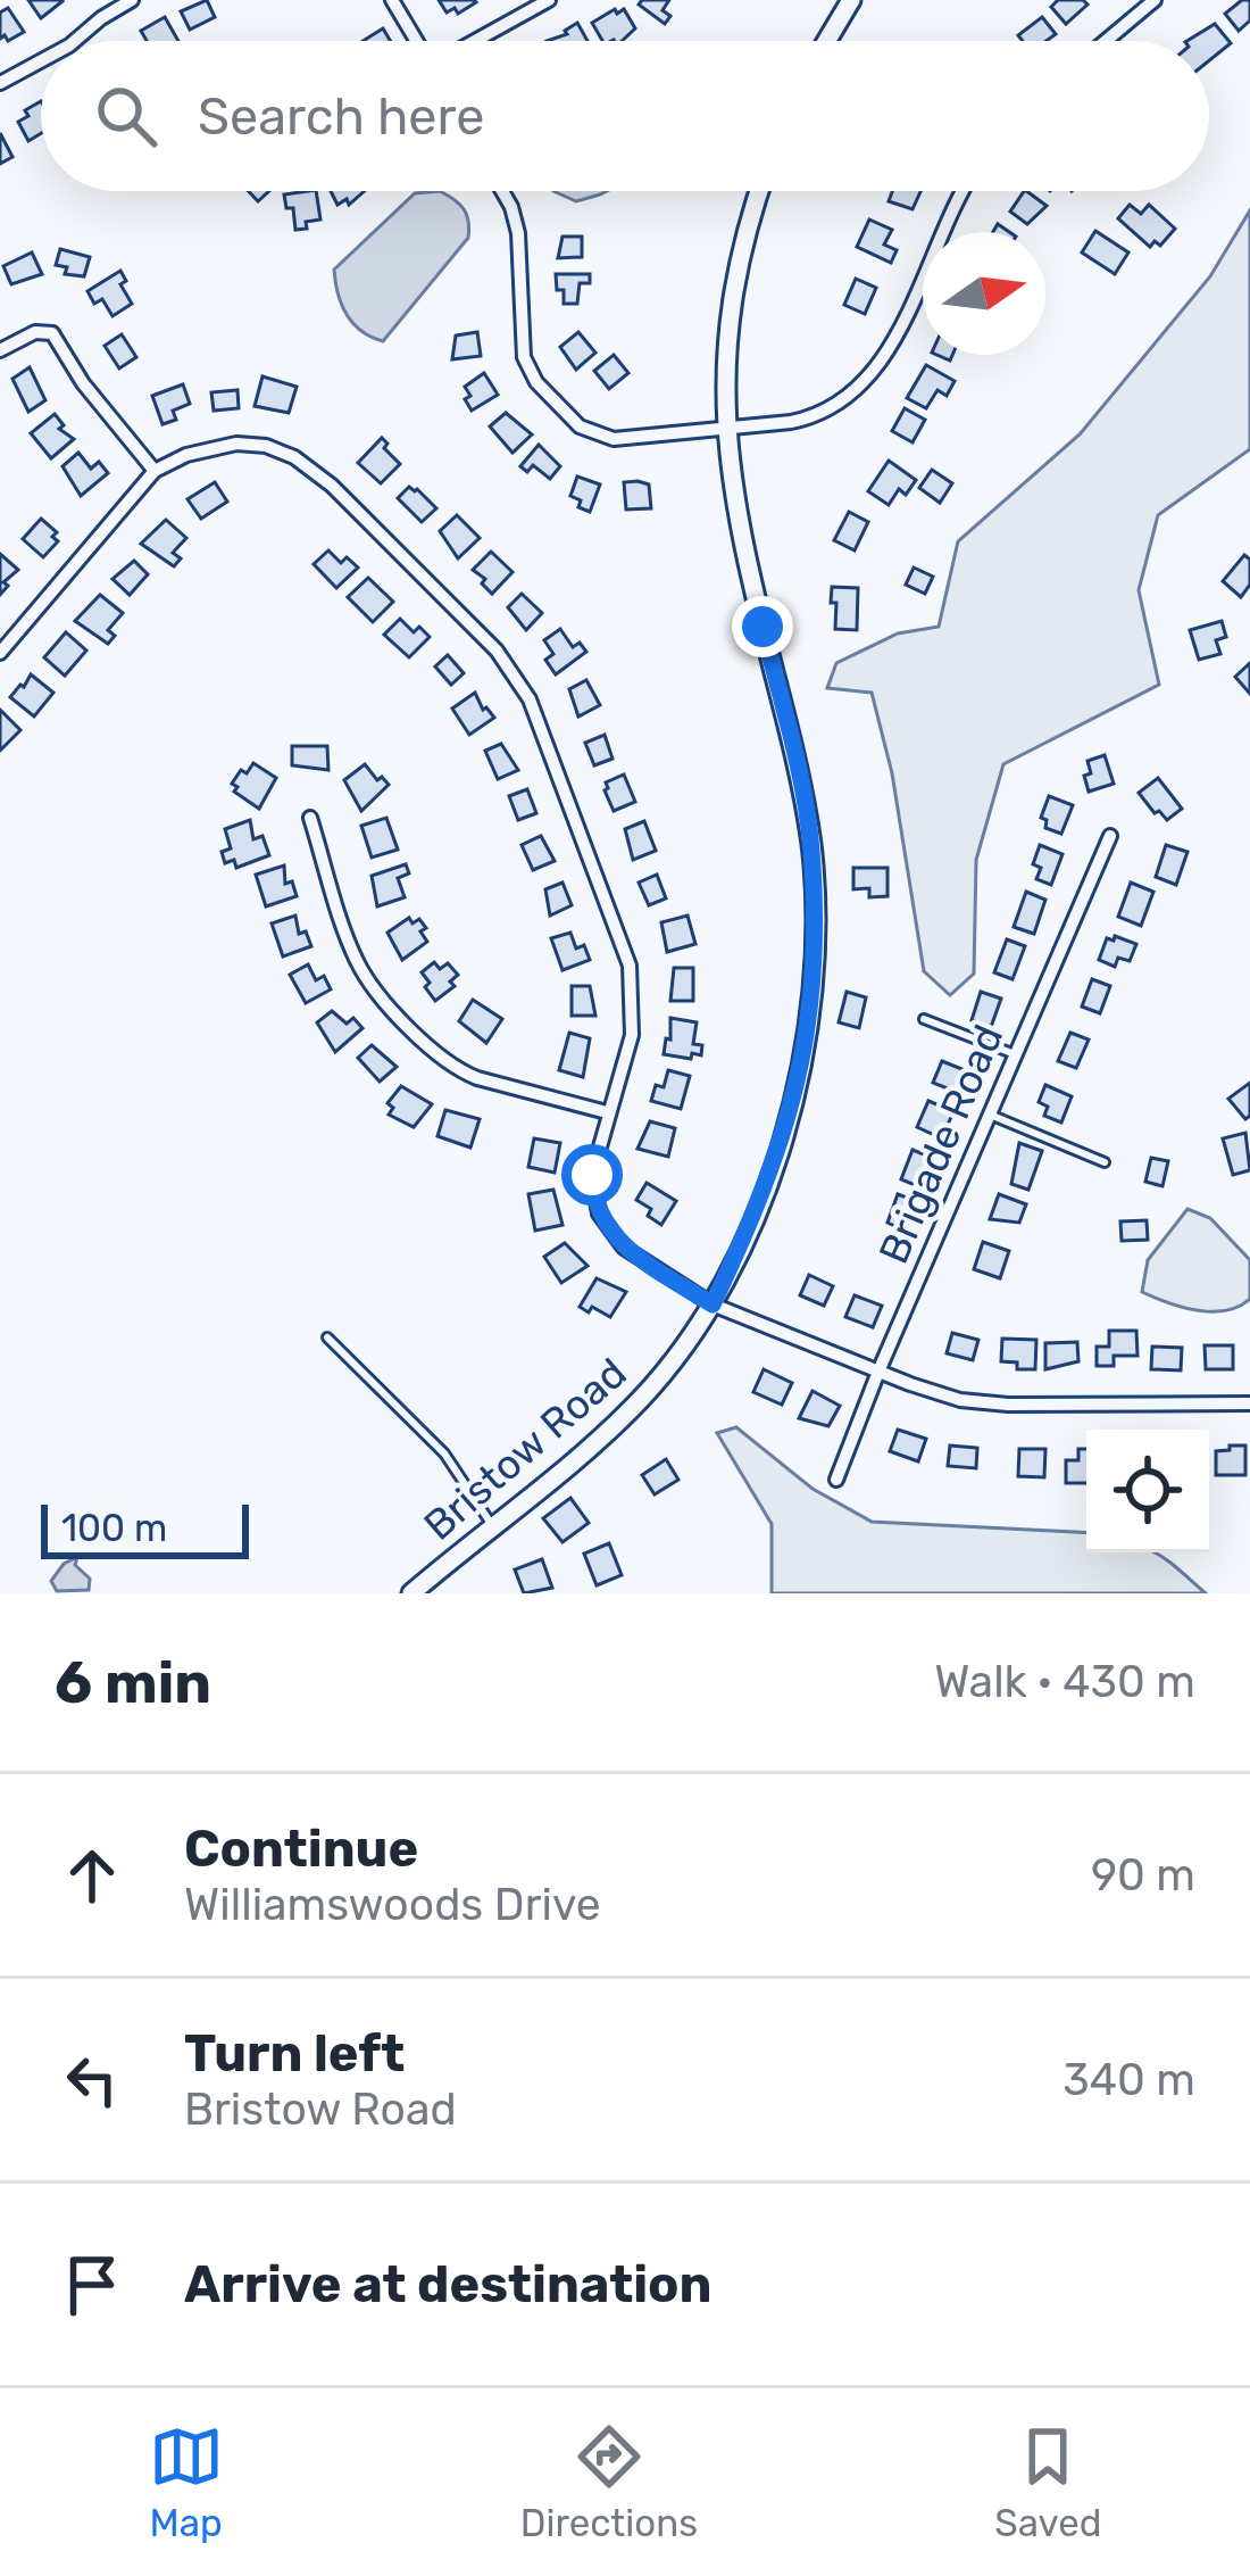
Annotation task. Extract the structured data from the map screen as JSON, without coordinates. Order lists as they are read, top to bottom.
{
  "streets": {
    "main road": ["Bristow Road"],
    "street": ["Brigade Road"]
  },
  "scale_bar": "100 m",
  "north": "right",
  "page": {
    "search": "Search here",
    "scale": "100 m",
    "heading": ["6 min", "Walk · 430 m"],
    "list": [
      ["Continue", "Williamswoods Drive", "90 m"],
      ["Turn left", "Bristow Road", "340 m"],
      "Arrive at destination"
    ],
    "nav": ["Map", "Directions", "Saved"]
  }
}
